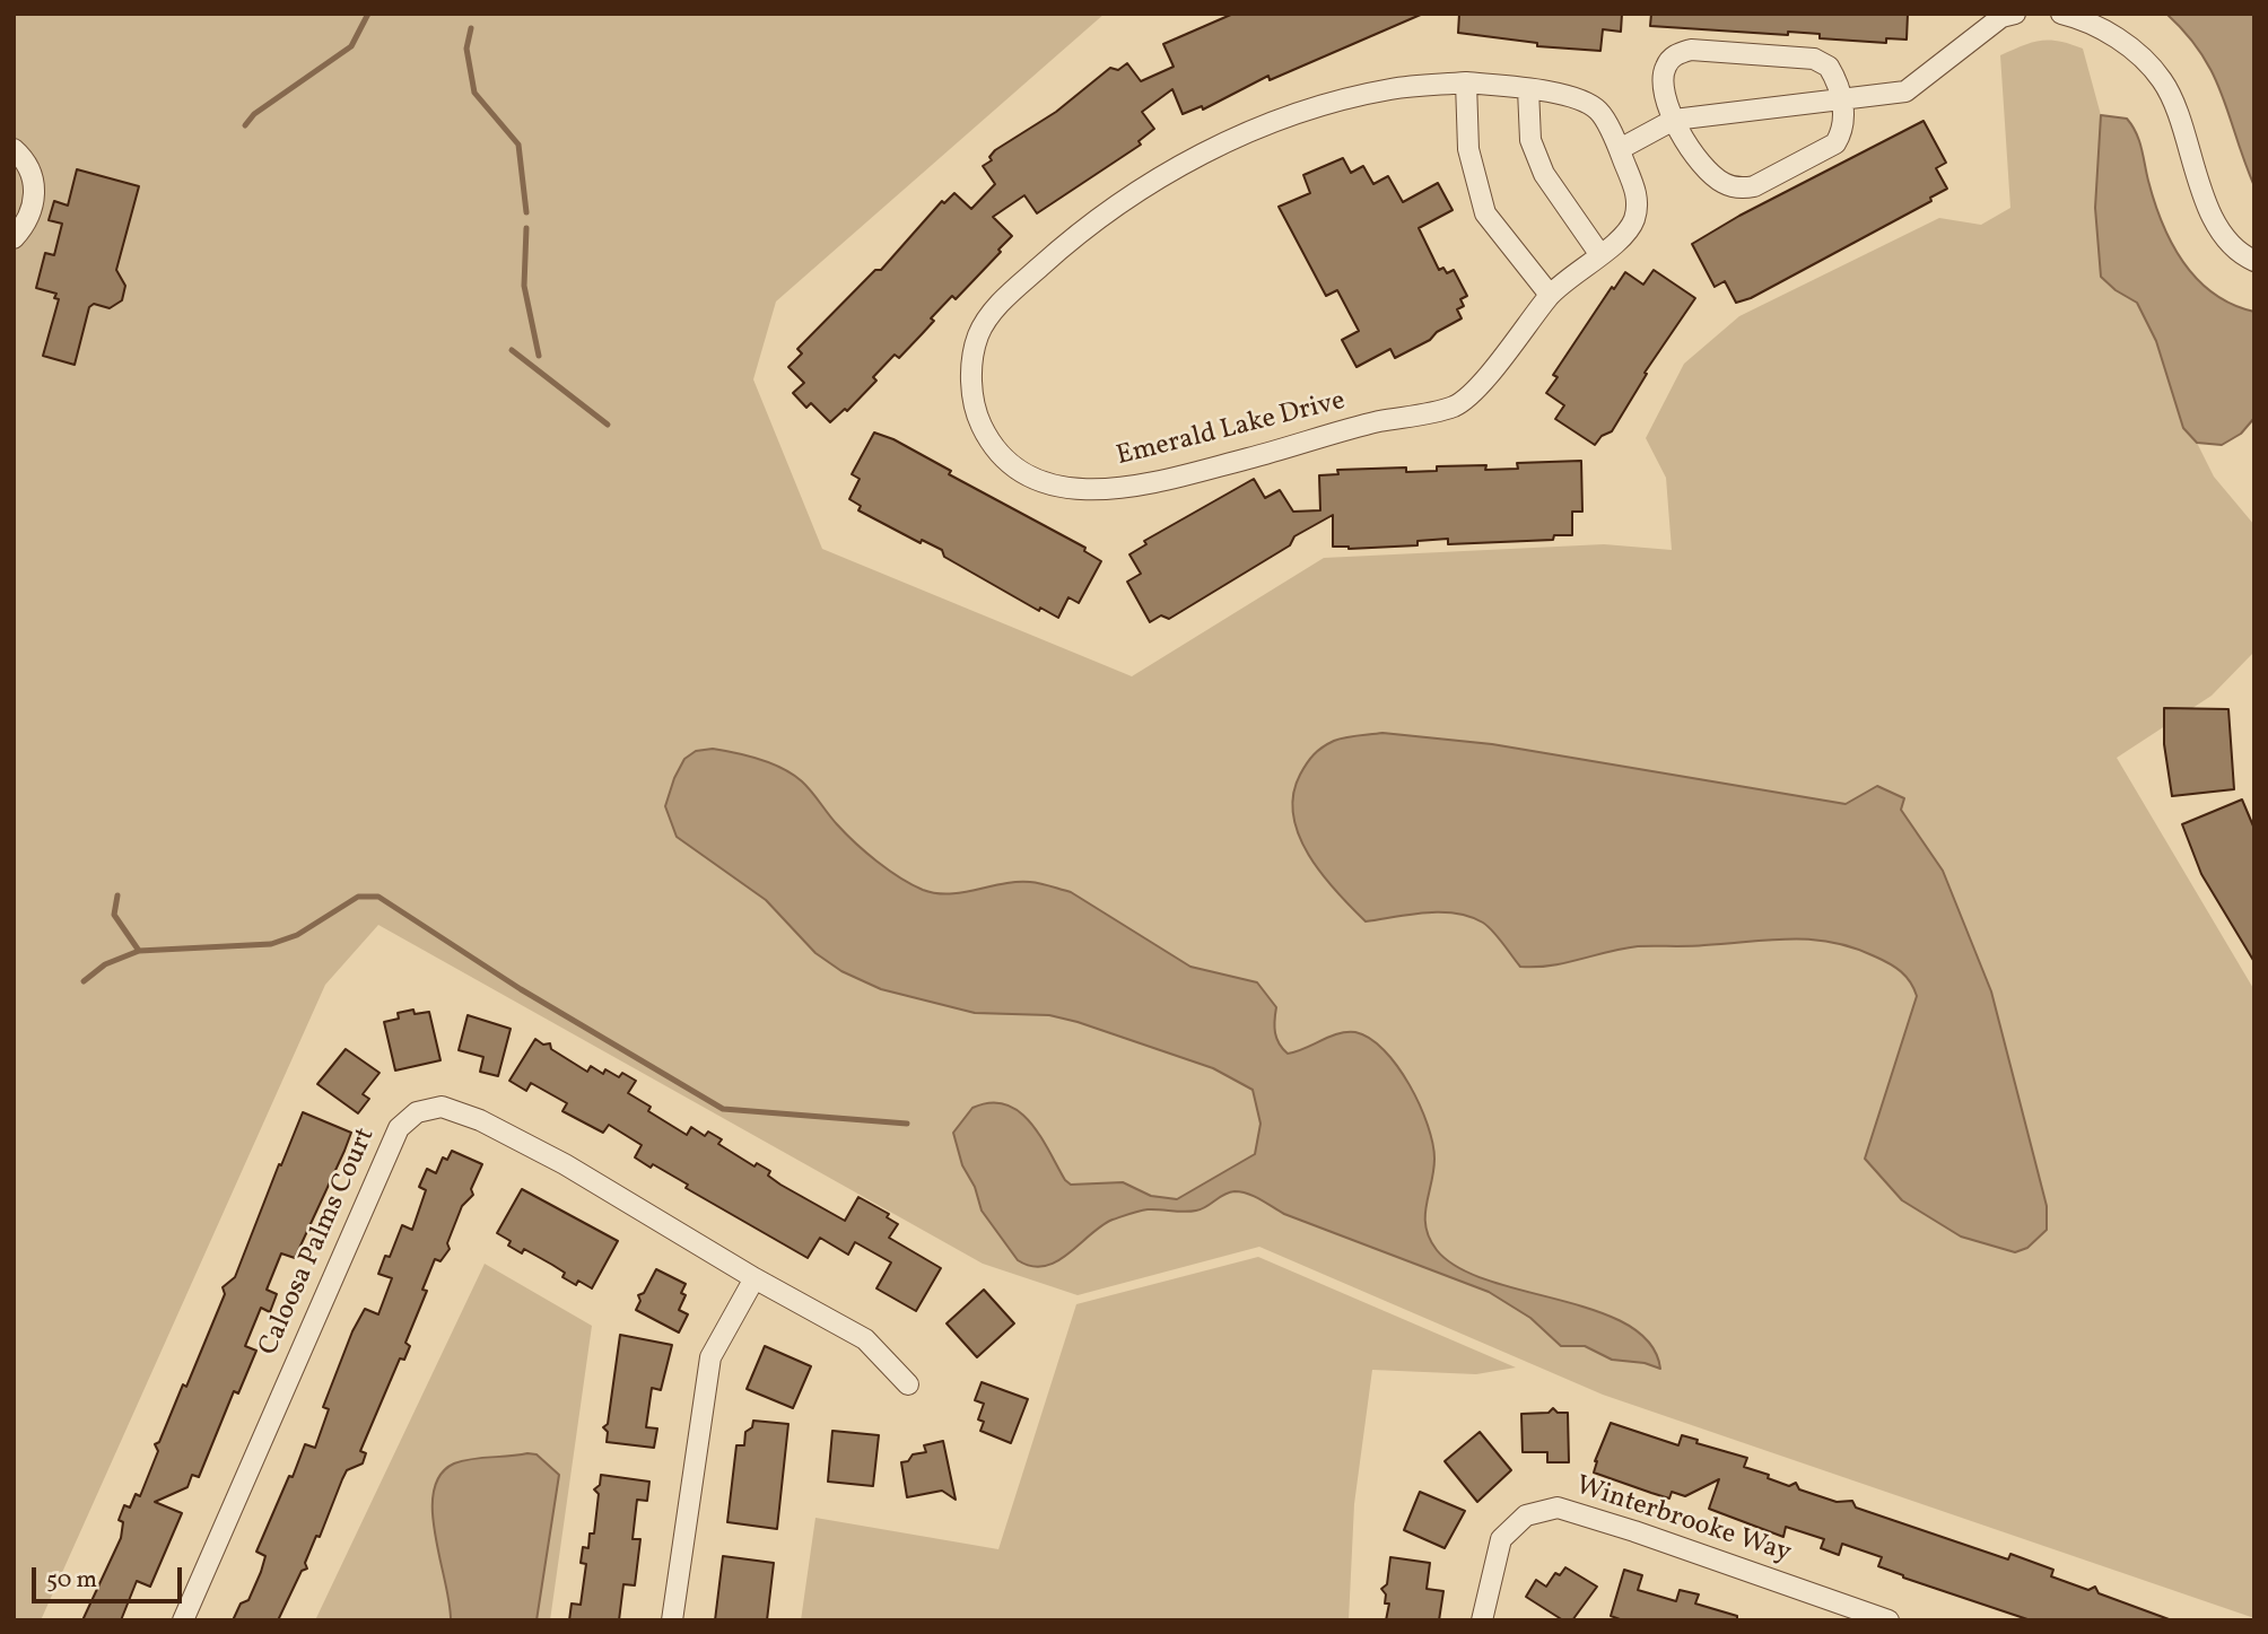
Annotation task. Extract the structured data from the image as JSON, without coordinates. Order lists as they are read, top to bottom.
{
  "streets": {
    "street": ["Emerald Lake Drive", "Caloosa Palms Court", "Winterbrooke Way"]
  },
  "scale_bar": "50 m"
}
